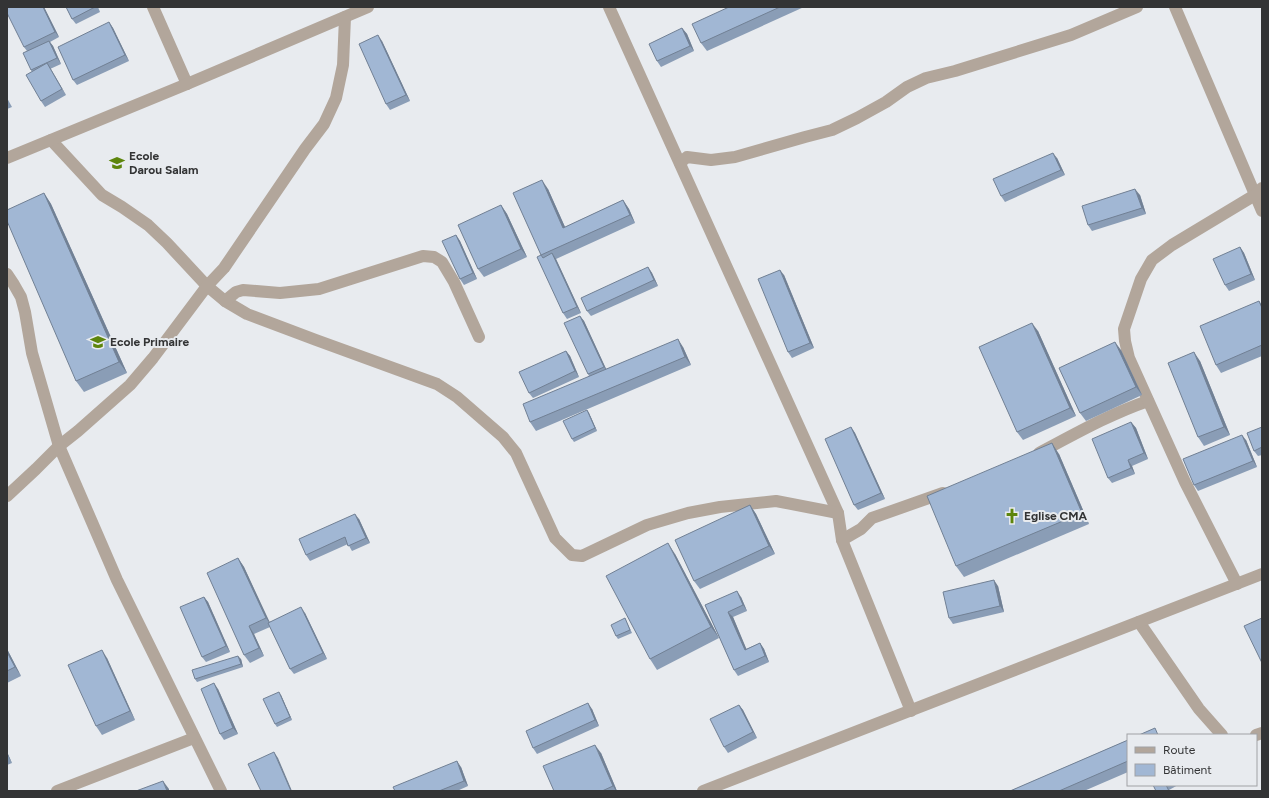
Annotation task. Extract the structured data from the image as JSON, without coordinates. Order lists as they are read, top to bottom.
{
  "places": {
    "school or university": ["Ecole Darou Salam", "Ecole Primaire"],
    "church": ["Eglise CMA"]
  },
  "legend": ["Route", "Bâtiment"]
}
